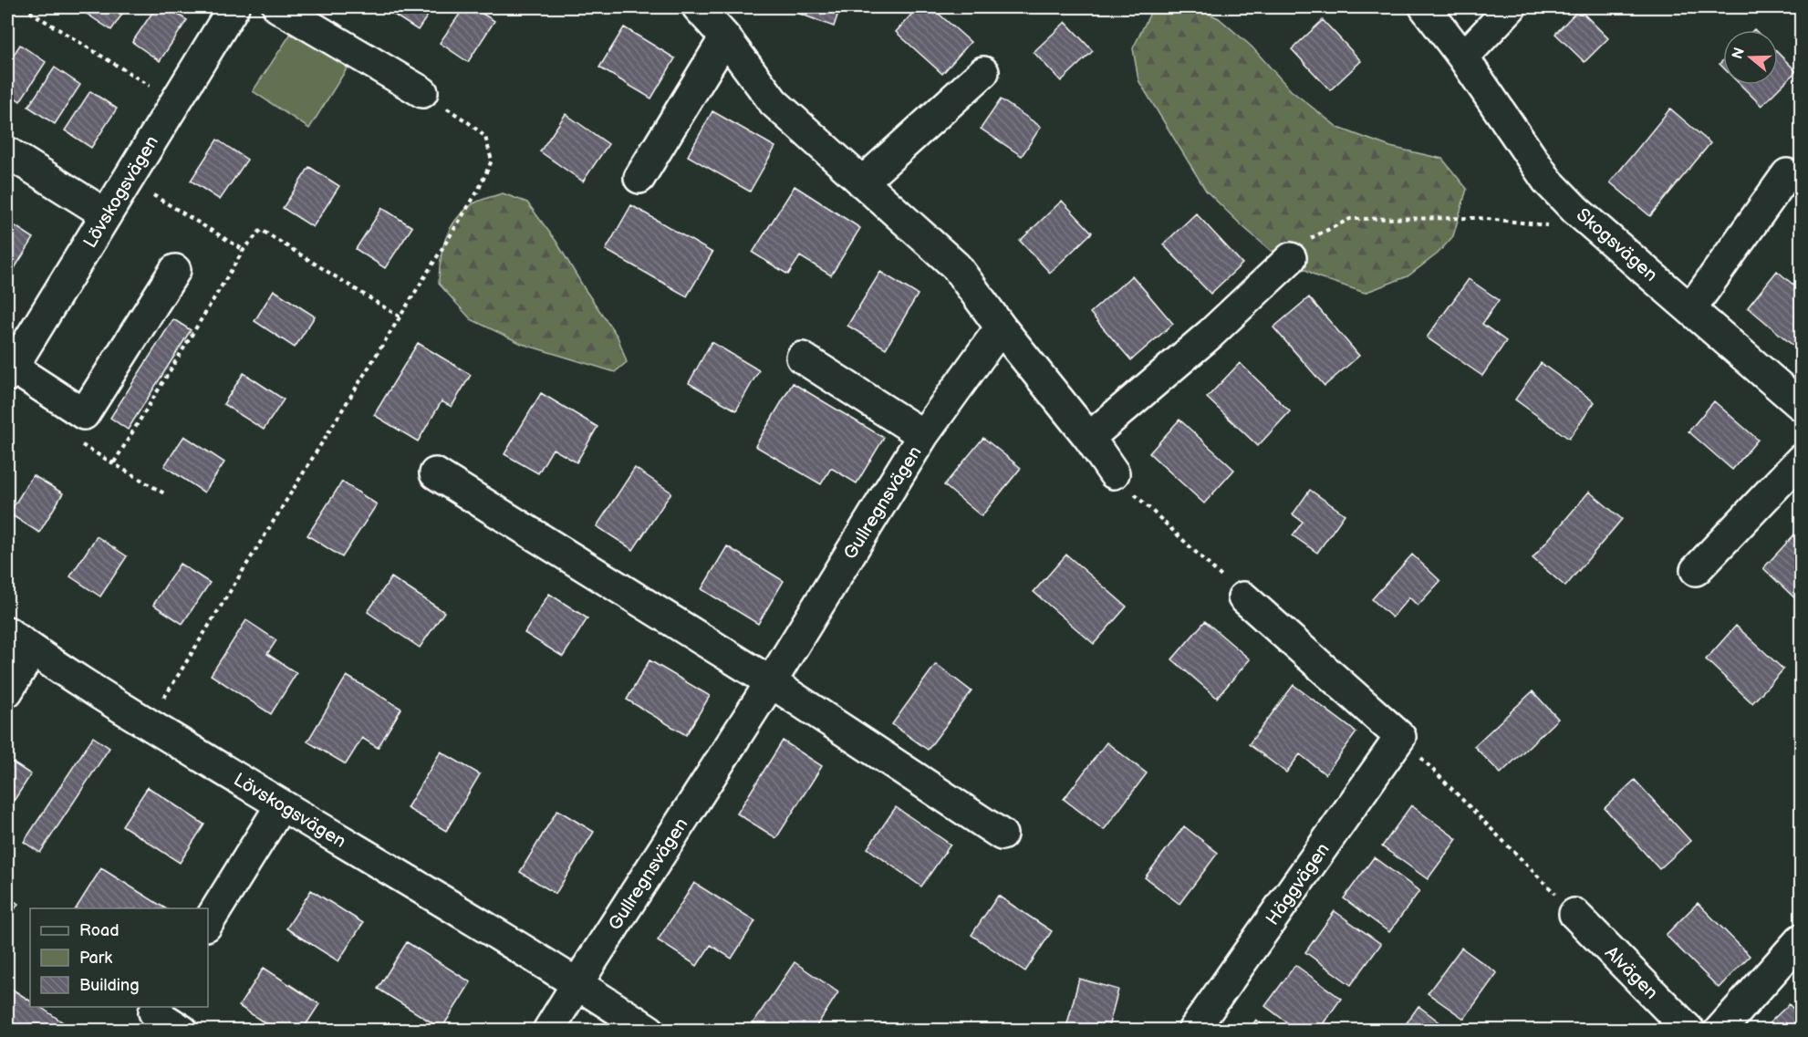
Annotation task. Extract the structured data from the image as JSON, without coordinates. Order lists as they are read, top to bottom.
{
  "streets": {
    "street": [
      "Lövskogsvägen",
      "Skogsvägen",
      "Gullregnsvägen",
      "Häggvägen",
      "Alvägen"
    ]
  },
  "crossings": [
    ["Lövskogsvägen", "Gullregnsvägen"]
  ],
  "legend": ["Road", "Park", "Building"],
  "north": "left"
}
